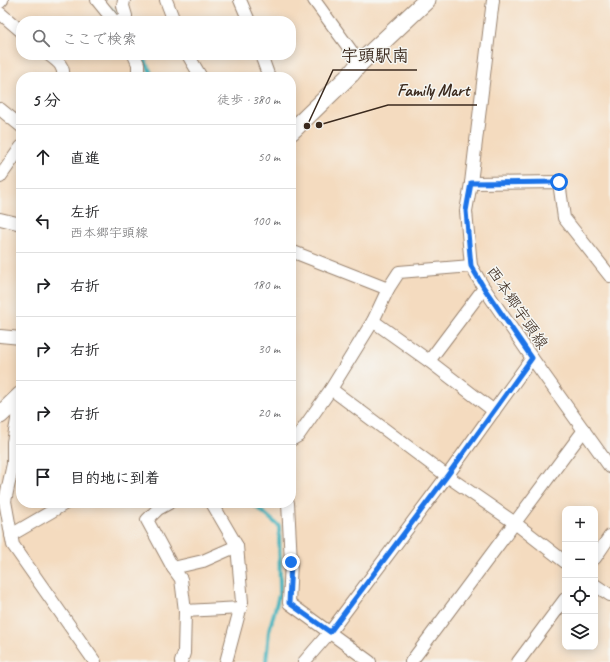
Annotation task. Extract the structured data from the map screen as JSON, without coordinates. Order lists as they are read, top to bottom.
{
  "streets": {
    "street": ["西本郷宇頭線"]
  },
  "places": ["Family Mart", "宇頭駅南"],
  "page": {
    "search": "ここで検索",
    "heading": ["5 分", "徒歩 · 380 m"],
    "list": [
      ["直進", "50 m"],
      ["左折", "西本郷宇頭線", "100 m"],
      ["右折", "180 m"],
      ["右折", "30 m"],
      ["右折", "20 m"],
      "目的地に到着"
    ],
    "map_buttons": ["+", "−"]
  }
}
